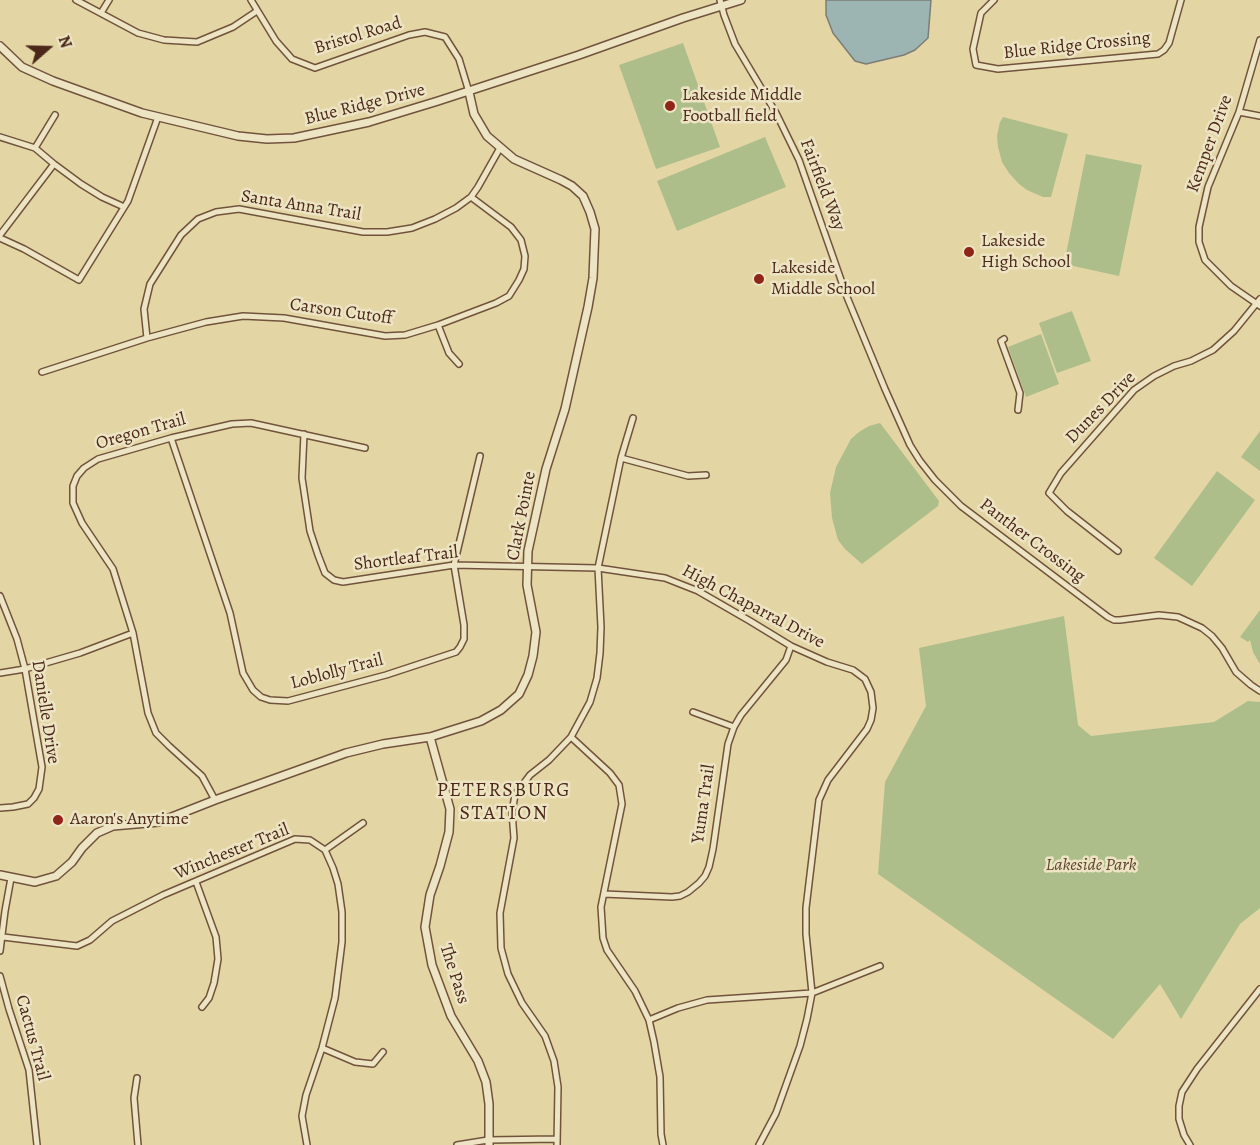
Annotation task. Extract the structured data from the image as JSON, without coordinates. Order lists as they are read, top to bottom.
{
  "streets": {
    "street": [
      "Bristol Road",
      "Blue Ridge Crossing",
      "Blue Ridge Drive",
      "Kemper Drive",
      "Fairfield Way",
      "Santa Anna Trail",
      "Carson Cutoff",
      "Dunes Drive",
      "Oregon Trail",
      "Clark Pointe",
      "Panther Crossing",
      "Shortleaf Trail",
      "High Chaparral Drive",
      "Loblolly Trail",
      "Danielle Drive",
      "Yuma Trail",
      "Winchester Trail",
      "The Pass",
      "Cactus Trail"
    ]
  },
  "crossings": [
    ["Bristol Road", "Blue Ridge Drive"],
    ["Bristol Road", "Clark Pointe"],
    ["Blue Ridge Drive", "Fairfield Way"],
    ["Blue Ridge Drive", "Clark Pointe"],
    ["Kemper Drive", "Dunes Drive"],
    ["Fairfield Way", "Panther Crossing"],
    ["Santa Anna Trail", "Carson Cutoff"],
    ["Santa Anna Trail", "Clark Pointe"],
    ["Oregon Trail", "Clark Pointe"],
    ["Oregon Trail", "Shortleaf Trail"],
    ["Oregon Trail", "Loblolly Trail"],
    ["Clark Pointe", "Shortleaf Trail"],
    ["Clark Pointe", "High Chaparral Drive"],
    ["Clark Pointe", "The Pass"],
    ["Shortleaf Trail", "High Chaparral Drive"],
    ["Shortleaf Trail", "Loblolly Trail"],
    ["High Chaparral Drive", "Yuma Trail"]
  ],
  "districts": ["PETERSBURG STATION"],
  "parks": ["Lakeside Park"],
  "places": [
    "Lakeside Middle Football field",
    "Lakeside High School",
    "Lakeside Middle School",
    "Aaron's Anytime"
  ],
  "north": "right"
}
